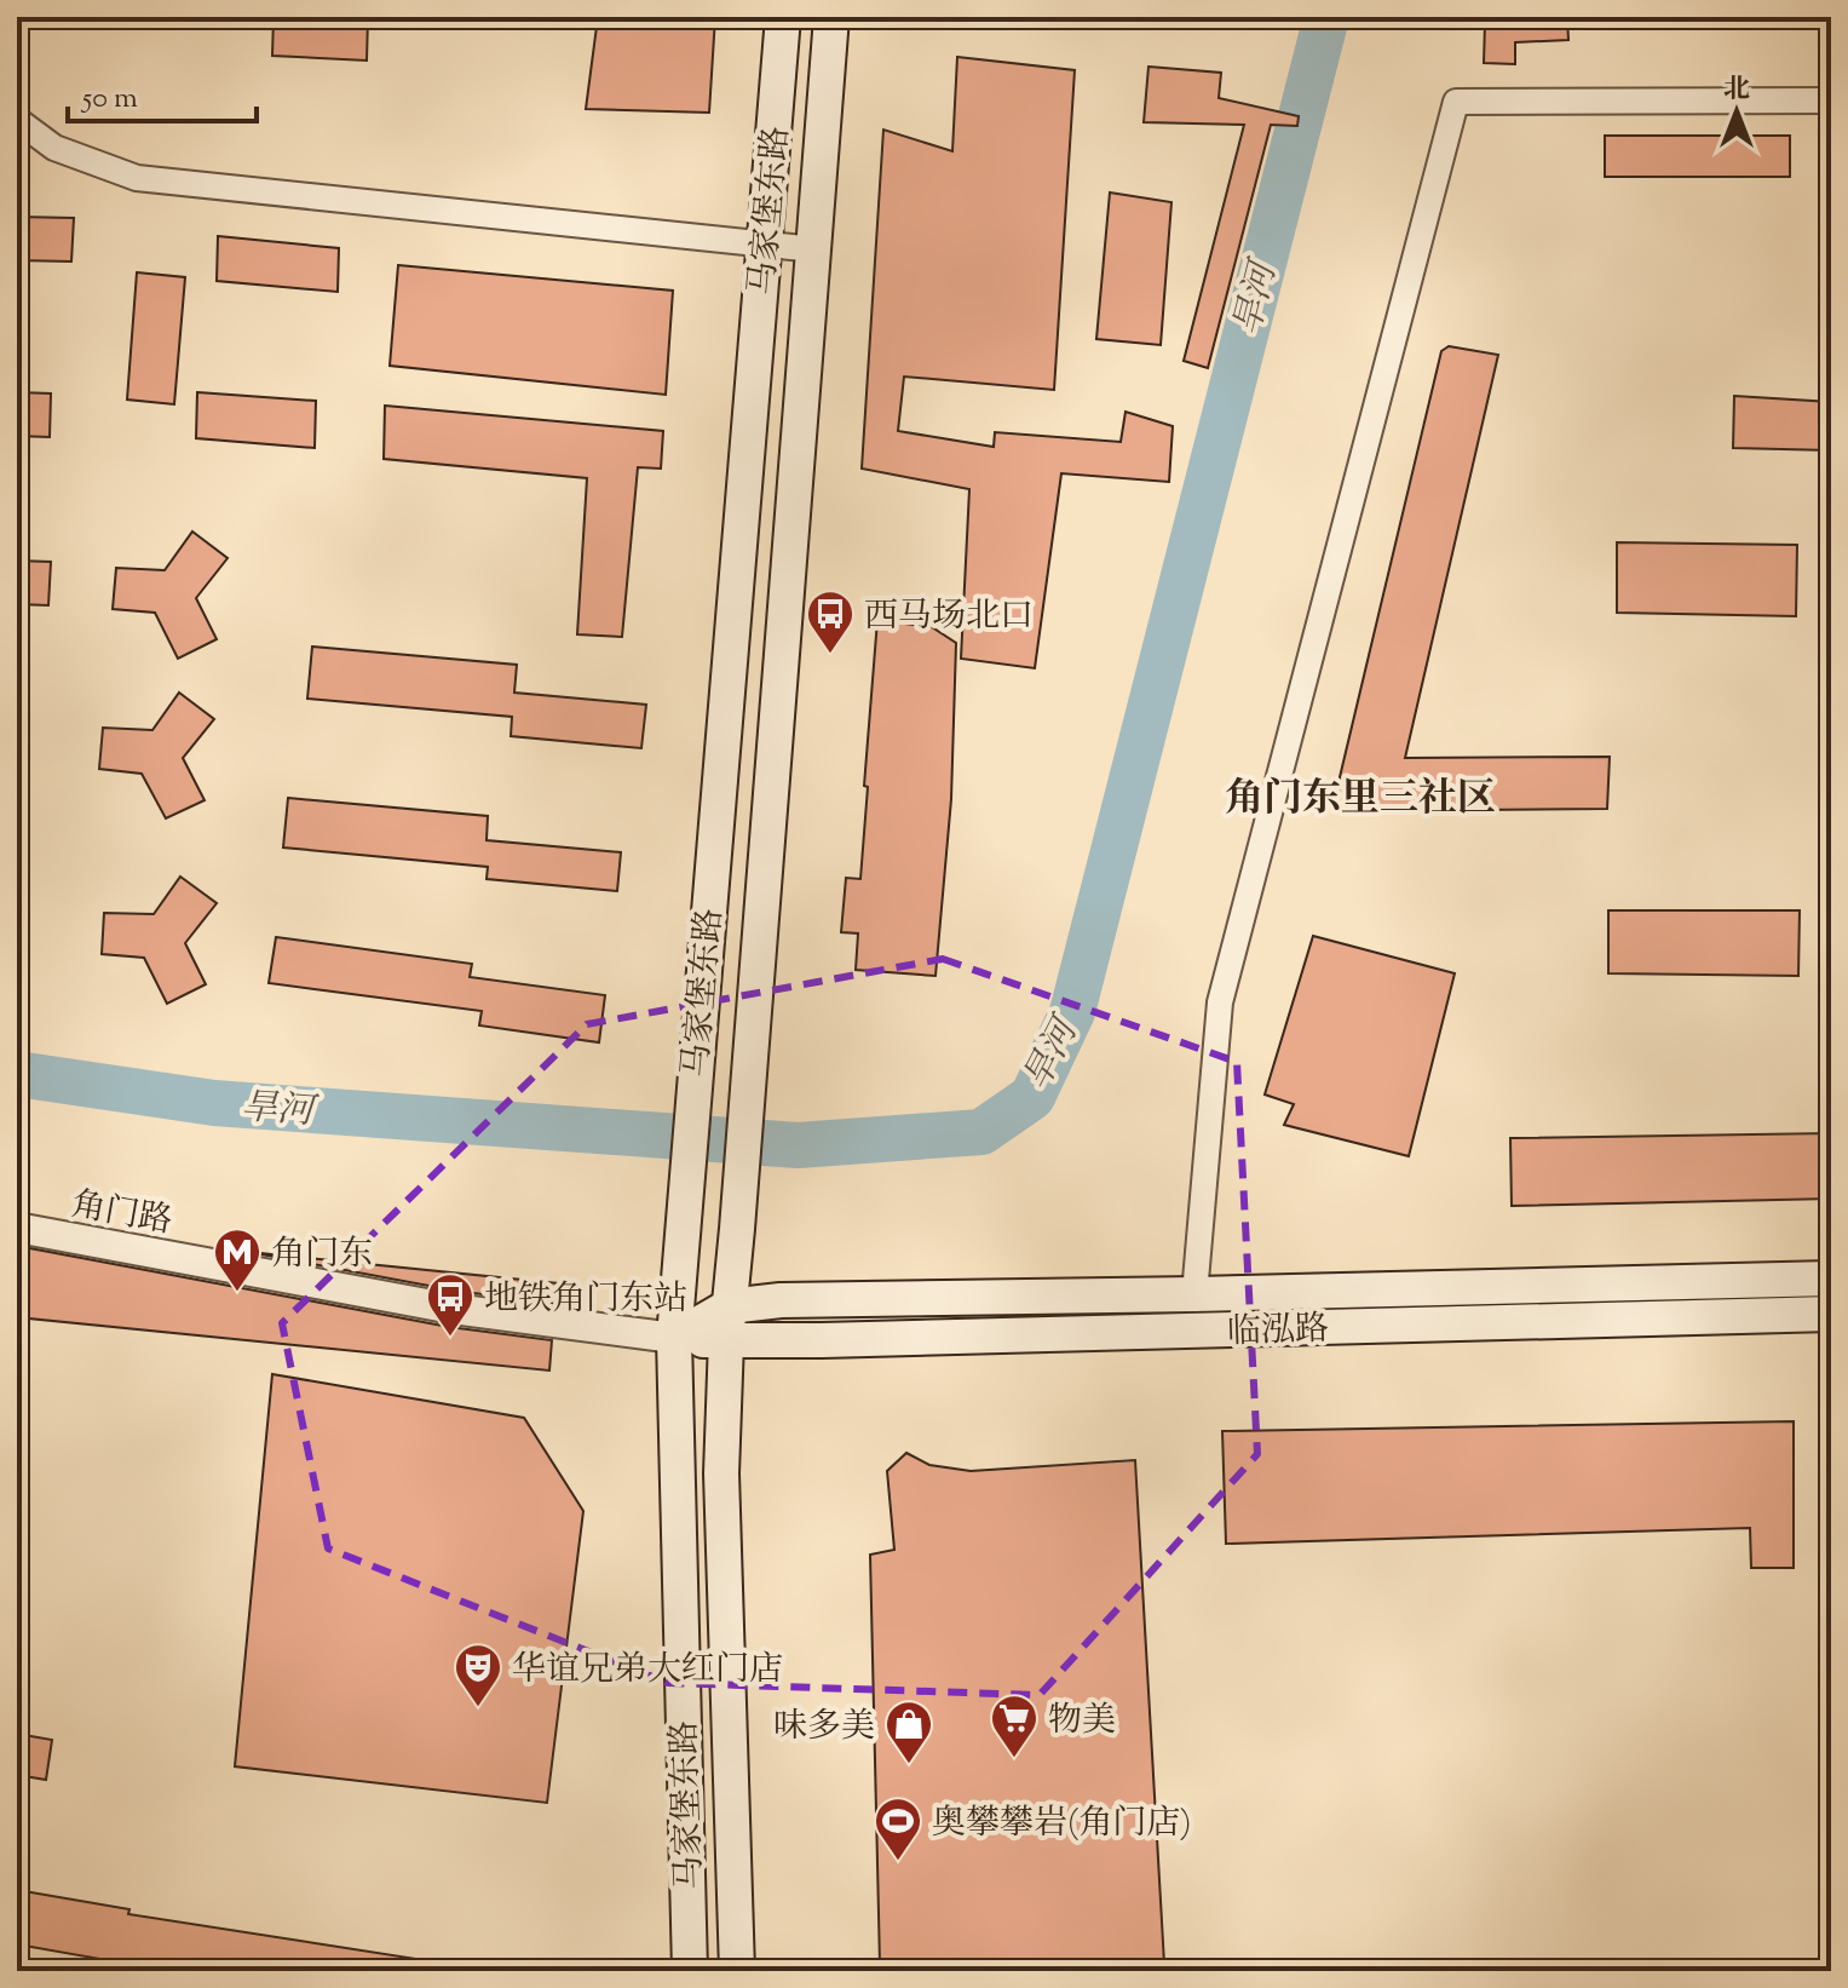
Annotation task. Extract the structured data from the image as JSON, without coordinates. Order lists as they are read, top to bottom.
{
  "streets": {
    "main road": ["马家堡东路", "临泓路"],
    "street": ["角门路"]
  },
  "crossings": [
    ["马家堡东路", "角门路"],
    ["马家堡东路", "临泓路"],
    ["角门路", "临泓路"]
  ],
  "districts": ["角门东里三社区"],
  "water": ["旱河"],
  "places": {
    "bus stop": ["西马场北口", "地铁角门东站"],
    "metro station": ["角门东"],
    "theatre": ["华谊兄弟大红门店"],
    "supermarket": ["物美"],
    "shop": ["味多美"],
    "sports": ["奥攀攀岩(角门店)"]
  },
  "scale_bar": "50 m",
  "north": "top"
}
